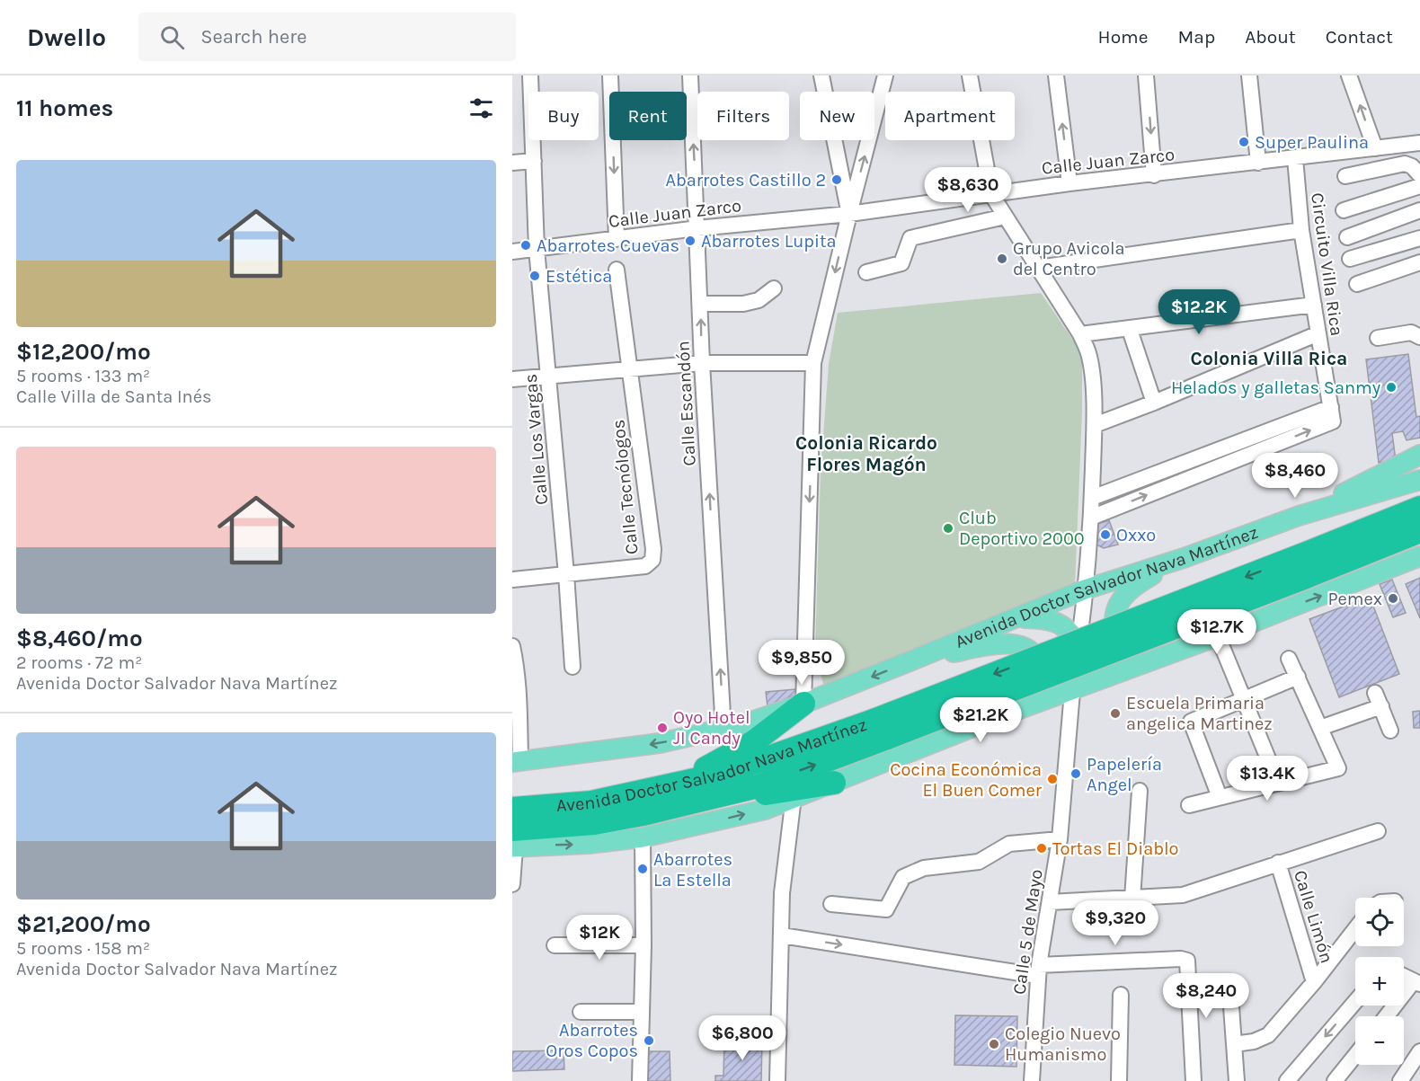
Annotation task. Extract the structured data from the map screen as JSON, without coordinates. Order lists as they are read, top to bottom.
{
  "streets": {
    "highway": ["Avenida Doctor Salvador Nava Martínez"],
    "street": [
      "Calle Juan Zarco",
      "Circuito Villa Rica",
      "Calle Escandón",
      "Calle Los Vargas",
      "Calle Tecnólogos",
      "Calle Limón",
      "Calle 5 de Mayo"
    ]
  },
  "crossings": [
    ["Calle Juan Zarco", "Circuito Villa Rica"],
    ["Calle Juan Zarco", "Calle Escandón"],
    ["Calle Juan Zarco", "Calle Los Vargas"],
    ["Calle Juan Zarco", "Calle 5 de Mayo"],
    ["Calle Escandón", "Avenida Doctor Salvador Nava Martínez"],
    ["Calle Los Vargas", "Calle Tecnólogos"],
    ["Avenida Doctor Salvador Nava Martínez", "Calle 5 de Mayo"]
  ],
  "districts": ["Colonia Villa Rica", "Colonia Ricardo Flores Magón"],
  "places": [
    "Super Paulina",
    "Abarrotes Castillo 2",
    "Abarrotes Lupita",
    "Abarrotes Cuevas",
    "Grupo Avicola del Centro",
    "Estética",
    "Helados y galletas Sanmy",
    "Club Deportivo 2000",
    "Oxxo",
    "Pemex",
    "Escuela Primaria angelica Martinez",
    "Oyo Hotel JI Candy",
    "Papelería Angel",
    "Cocina Económica El Buen Comer",
    "Tortas El Diablo",
    "Abarrotes La Estella",
    "Abarrotes Oros Copos",
    "Colegio Nuevo Humanismo"
  ],
  "page": {
    "header": "Dwello",
    "search": "Search here",
    "nav": [
      "Home",
      "Map",
      "About",
      "Contact"
    ],
    "heading": "11 homes",
    "chip": [
      "Buy",
      "Rent",
      "Filters",
      "New",
      "Apartment"
    ],
    "list": [
      {
        "name": "$12,200/mo",
        "note": "5 rooms · 133 m² · Calle Villa de Santa Inés"
      },
      {
        "name": "$8,460/mo",
        "note": "2 rooms · 72 m² · Avenida Doctor Salvador Nava Martínez"
      },
      {
        "name": "$21,200/mo",
        "note": "5 rooms · 158 m² · Avenida Doctor Salvador Nava Martínez"
      }
    ],
    "price": [
      "$8,630",
      "$12.2K",
      "$8,460",
      "$12.7K",
      "$9,850",
      "$21.2K",
      "$13.4K",
      "$9,320",
      "$12K",
      "$8,240",
      "$6,800"
    ],
    "map_buttons": ["+", "−"]
  }
}
